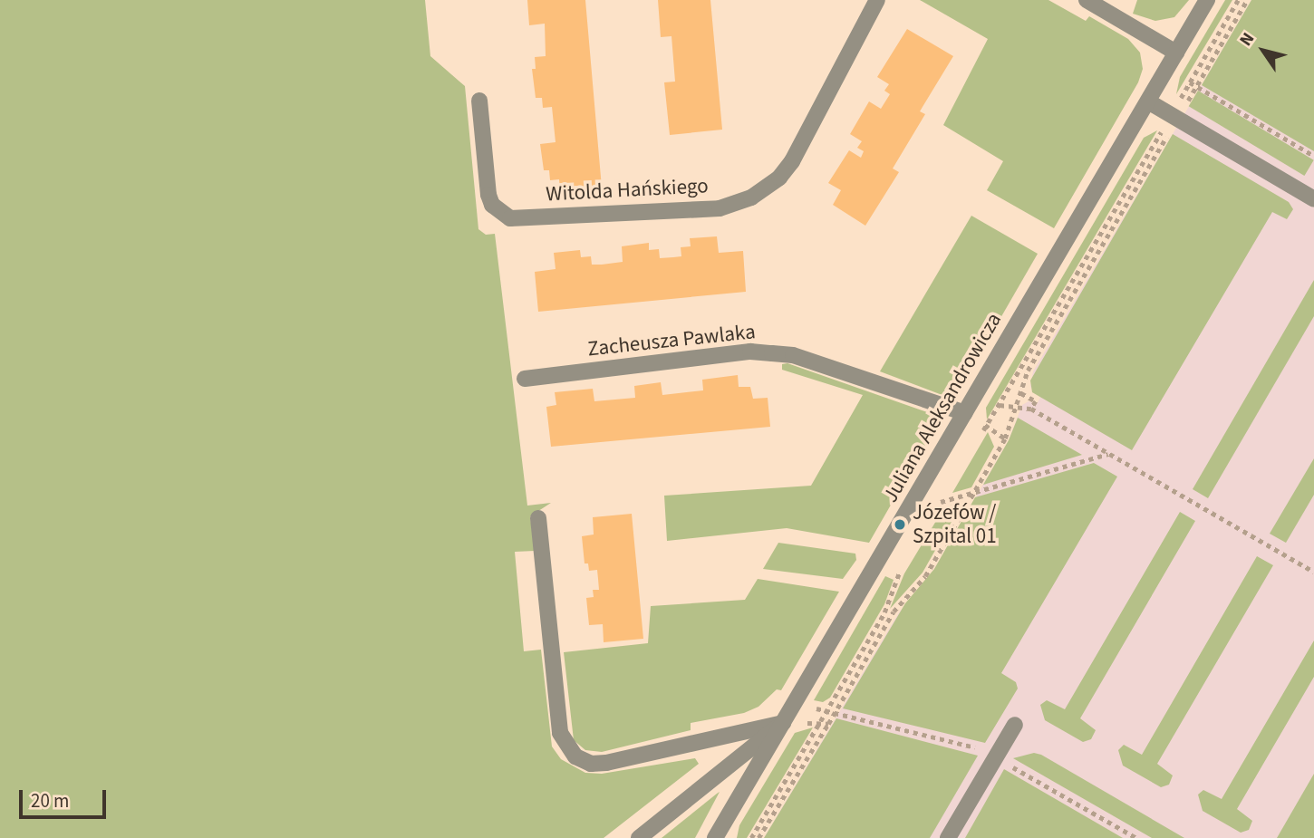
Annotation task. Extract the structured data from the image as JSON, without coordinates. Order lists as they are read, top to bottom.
{
  "streets": {
    "street": ["Witolda Hańskiego", "Zacheusza Pawlaka", "Juliana Aleksandrowicza"]
  },
  "crossings": [
    ["Zacheusza Pawlaka", "Juliana Aleksandrowicza"]
  ],
  "places": ["Józefów / Szpital 01"],
  "scale_bar": "20 m",
  "north": "top left"
}
